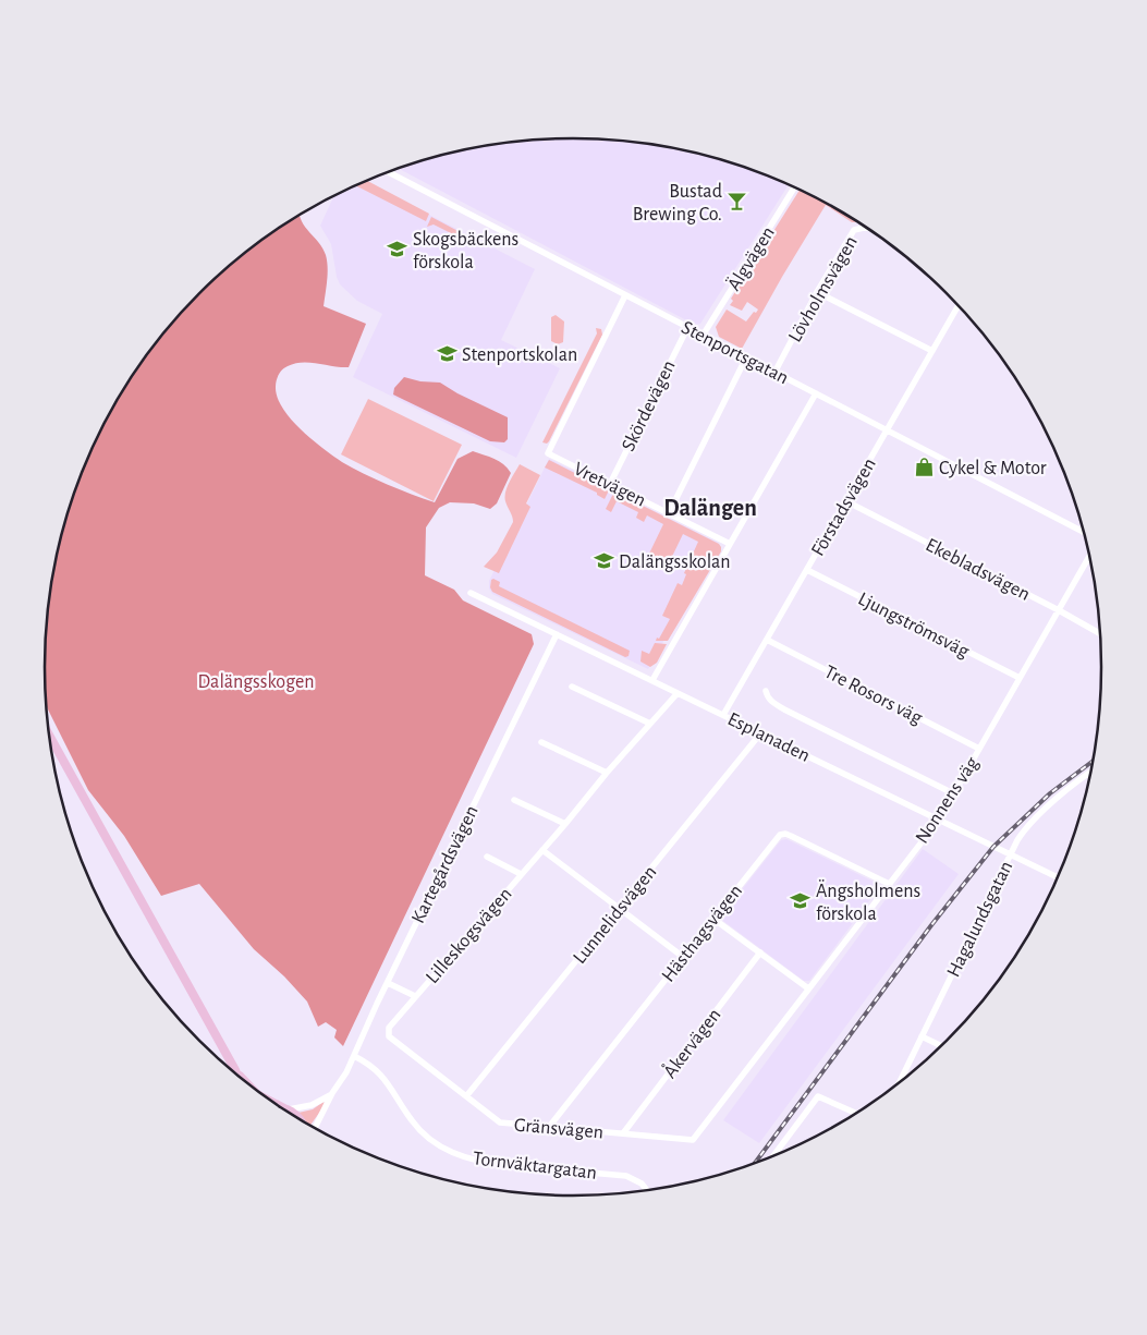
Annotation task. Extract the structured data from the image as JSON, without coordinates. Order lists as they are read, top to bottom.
{
  "streets": {
    "street": [
      "Älgvägen",
      "Lövholmsvägen",
      "Stenportsgatan",
      "Skördevägen",
      "Vretvägen",
      "Förstadsvägen",
      "Ekebladsvägen",
      "Ljungströmsväg",
      "Tre Rosors väg",
      "Esplanaden",
      "Nonnens väg",
      "Kartegårdsvägen",
      "Lunnelidsvägen",
      "Hagalundsgatan",
      "Hästhagsvägen",
      "Lilleskogsvägen",
      "Åkervägen",
      "Gränsvägen",
      "Tornväktargatan"
    ]
  },
  "crossings": [
    ["Älgvägen", "Stenportsgatan"],
    ["Lövholmsvägen", "Stenportsgatan"],
    ["Stenportsgatan", "Skördevägen"],
    ["Stenportsgatan", "Vretvägen"],
    ["Stenportsgatan", "Förstadsvägen"],
    ["Skördevägen", "Vretvägen"],
    ["Förstadsvägen", "Ekebladsvägen"],
    ["Förstadsvägen", "Ljungströmsväg"],
    ["Förstadsvägen", "Tre Rosors väg"],
    ["Förstadsvägen", "Esplanaden"],
    ["Ekebladsvägen", "Nonnens väg"],
    ["Ljungströmsväg", "Nonnens väg"],
    ["Tre Rosors väg", "Nonnens väg"],
    ["Esplanaden", "Nonnens väg"],
    ["Esplanaden", "Kartegårdsvägen"],
    ["Esplanaden", "Lunnelidsvägen"],
    ["Esplanaden", "Hagalundsgatan"],
    ["Esplanaden", "Lilleskogsvägen"],
    ["Nonnens väg", "Hästhagsvägen"],
    ["Nonnens väg", "Gränsvägen"],
    ["Kartegårdsvägen", "Lilleskogsvägen"],
    ["Kartegårdsvägen", "Tornväktargatan"],
    ["Lunnelidsvägen", "Gränsvägen"],
    ["Hästhagsvägen", "Gränsvägen"],
    ["Lilleskogsvägen", "Gränsvägen"],
    ["Åkervägen", "Gränsvägen"]
  ],
  "districts": ["Dalängen"],
  "parks": ["Dalängsskogen"],
  "places": {
    "bar": ["Bustad Brewing Co."],
    "school or university": [
      "Skogsbäckens förskola",
      "Stenportskolan",
      "Dalängsskolan",
      "Ängsholmens förskola"
    ],
    "shop": ["Cykel & Motor"]
  }
}
